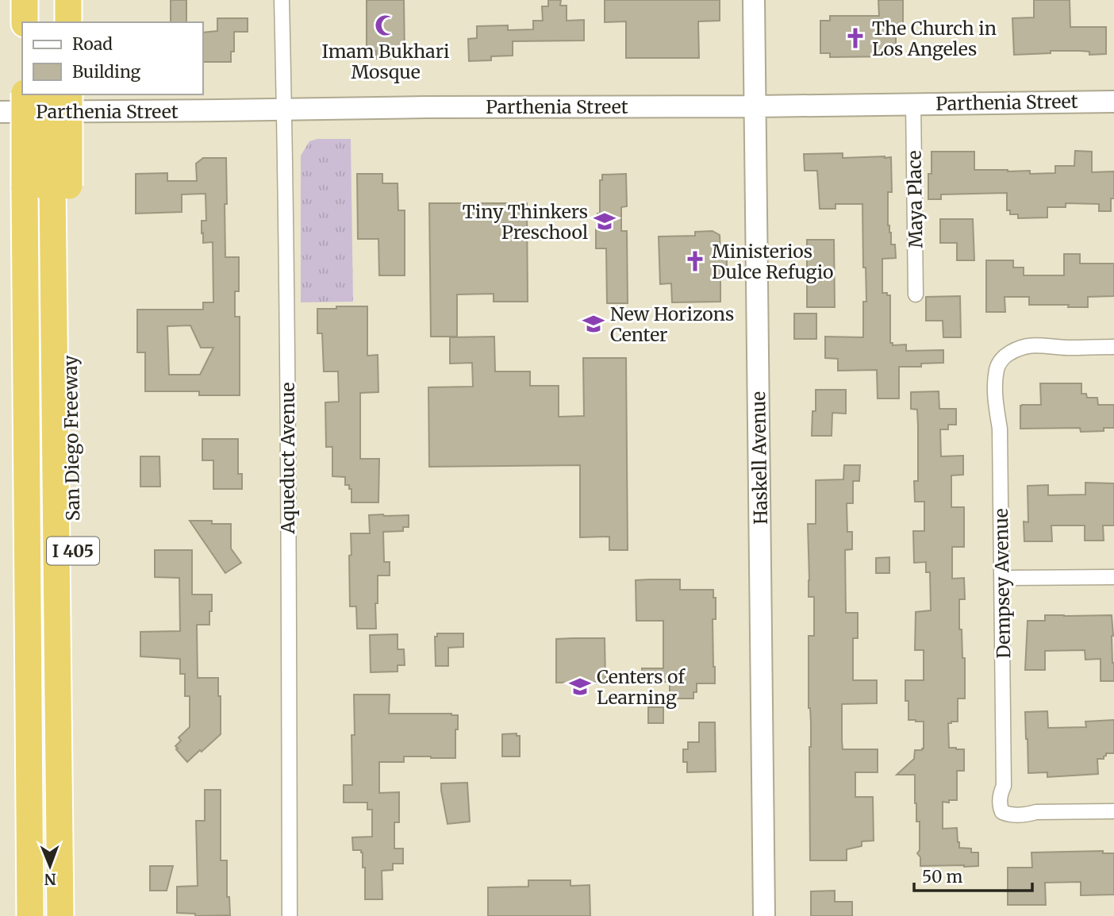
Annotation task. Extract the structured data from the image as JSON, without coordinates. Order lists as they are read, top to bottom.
{
  "streets": {
    "highway": ["San Diego Freeway", "I 405"],
    "main road": ["Parthenia Street", "Haskell Avenue"],
    "street": ["Maya Place", "Aqueduct Avenue", "Dempsey Avenue"]
  },
  "crossings": [
    ["Parthenia Street", "Maya Place"],
    ["Parthenia Street", "Aqueduct Avenue"],
    ["Parthenia Street", "Haskell Avenue"]
  ],
  "places": {
    "mosque": ["Imam Bukhari Mosque"],
    "church": ["The Church in Los Angeles", "Ministerios Dulce Refugio"],
    "school or university": ["Tiny Thinkers Preschool", "New Horizons Center", "Centers of Learning"]
  },
  "legend": ["Road", "Building"],
  "scale_bar": "50 m",
  "north": "bottom"
}
